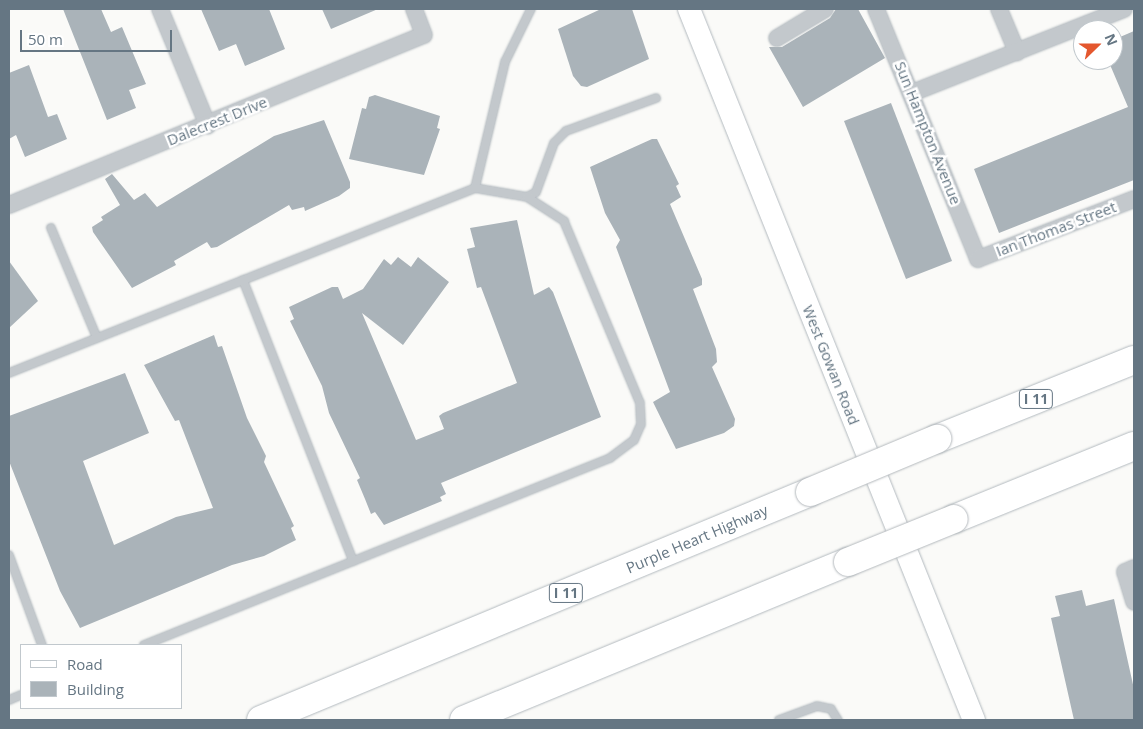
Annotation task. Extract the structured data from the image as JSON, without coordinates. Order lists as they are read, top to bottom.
{
  "streets": {
    "highway": ["I 11", "Purple Heart Highway"],
    "street": [
      "Dalecrest Drive",
      "Sun Hampton Avenue",
      "Ian Thomas Street",
      "West Gowan Road"
    ]
  },
  "crossings": [
    ["Sun Hampton Avenue", "Ian Thomas Street"]
  ],
  "legend": ["Road", "Building"],
  "scale_bar": "50 m",
  "north": "right"
}
